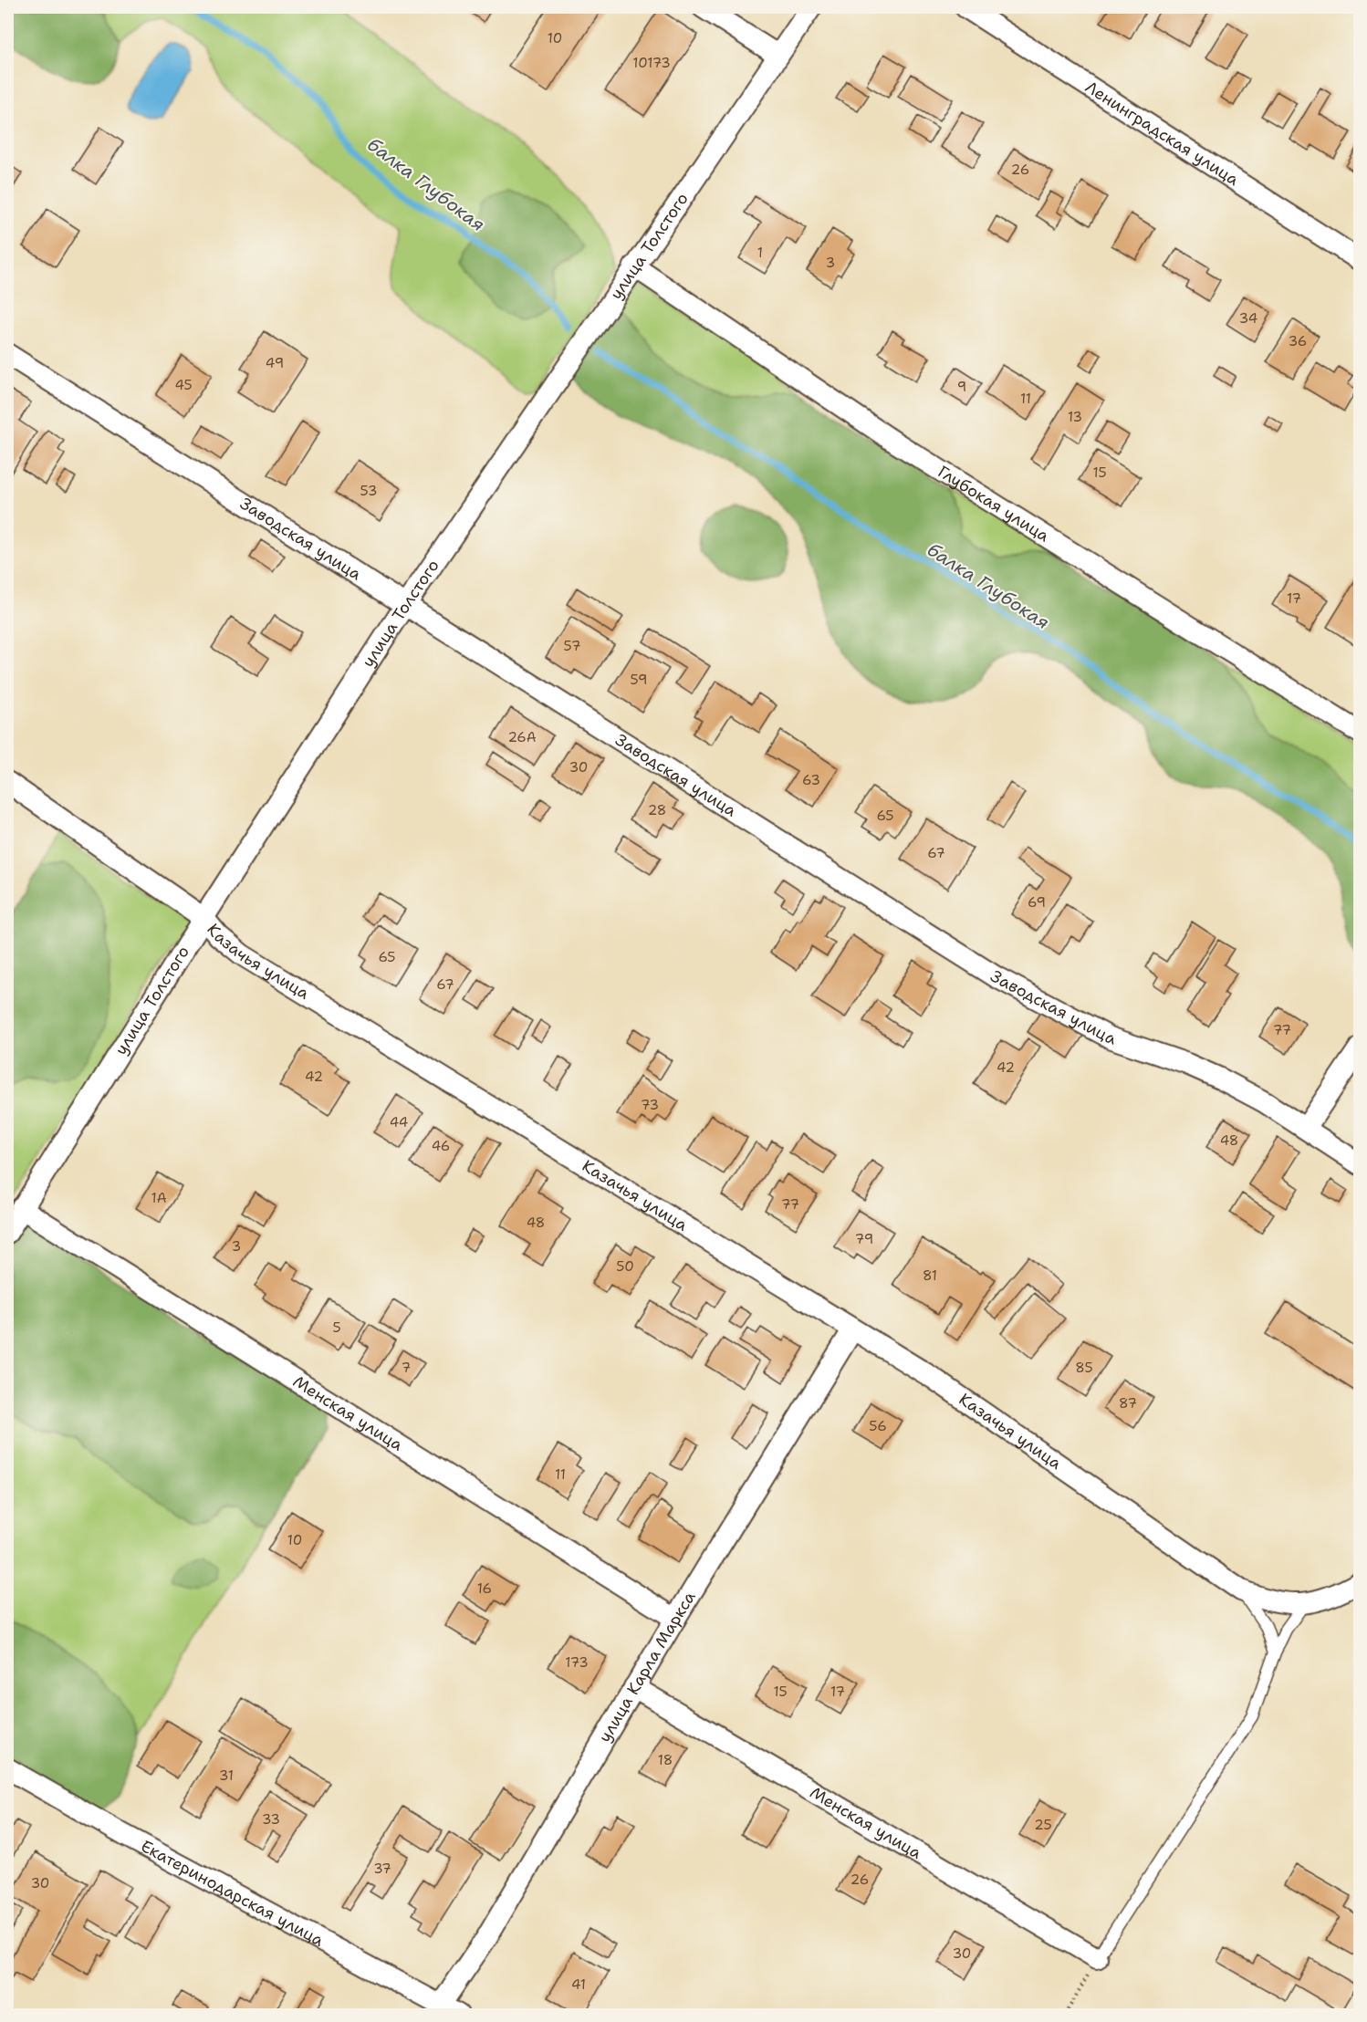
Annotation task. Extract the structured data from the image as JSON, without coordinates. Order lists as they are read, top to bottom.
{
  "streets": {
    "street": [
      "Ленинградская улица",
      "улица Толстого",
      "Глубокая улица",
      "Заводская улица",
      "Казачья улица",
      "Менская улица",
      "улица Карла Маркса",
      "Екатеринодарская улица"
    ]
  },
  "crossings": [
    ["улица Толстого", "Глубокая улица"],
    ["улица Толстого", "Заводская улица"],
    ["улица Толстого", "Казачья улица"],
    ["улица Толстого", "Менская улица"],
    ["Казачья улица", "улица Карла Маркса"],
    ["Менская улица", "улица Карла Маркса"],
    ["улица Карла Маркса", "Екатеринодарская улица"]
  ],
  "water": ["балка Глубокая"],
  "house_numbers": [
    "10",
    "10173",
    "26",
    "1",
    "3",
    "34",
    "36",
    "49",
    "45",
    "9",
    "11",
    "13",
    "15",
    "53",
    "17",
    "57",
    "59",
    "26А",
    "30",
    "63",
    "28",
    "65",
    "67",
    "69",
    "65",
    "67",
    "77",
    "42",
    "42",
    "73",
    "44",
    "48",
    "46",
    "1А",
    "77",
    "48",
    "79",
    "3",
    "50",
    "81",
    "5",
    "7",
    "85",
    "87",
    "56",
    "11",
    "10",
    "16",
    "173",
    "15",
    "17",
    "18",
    "31",
    "33",
    "25",
    "37",
    "26",
    "30",
    "30",
    "41"
  ]
}
